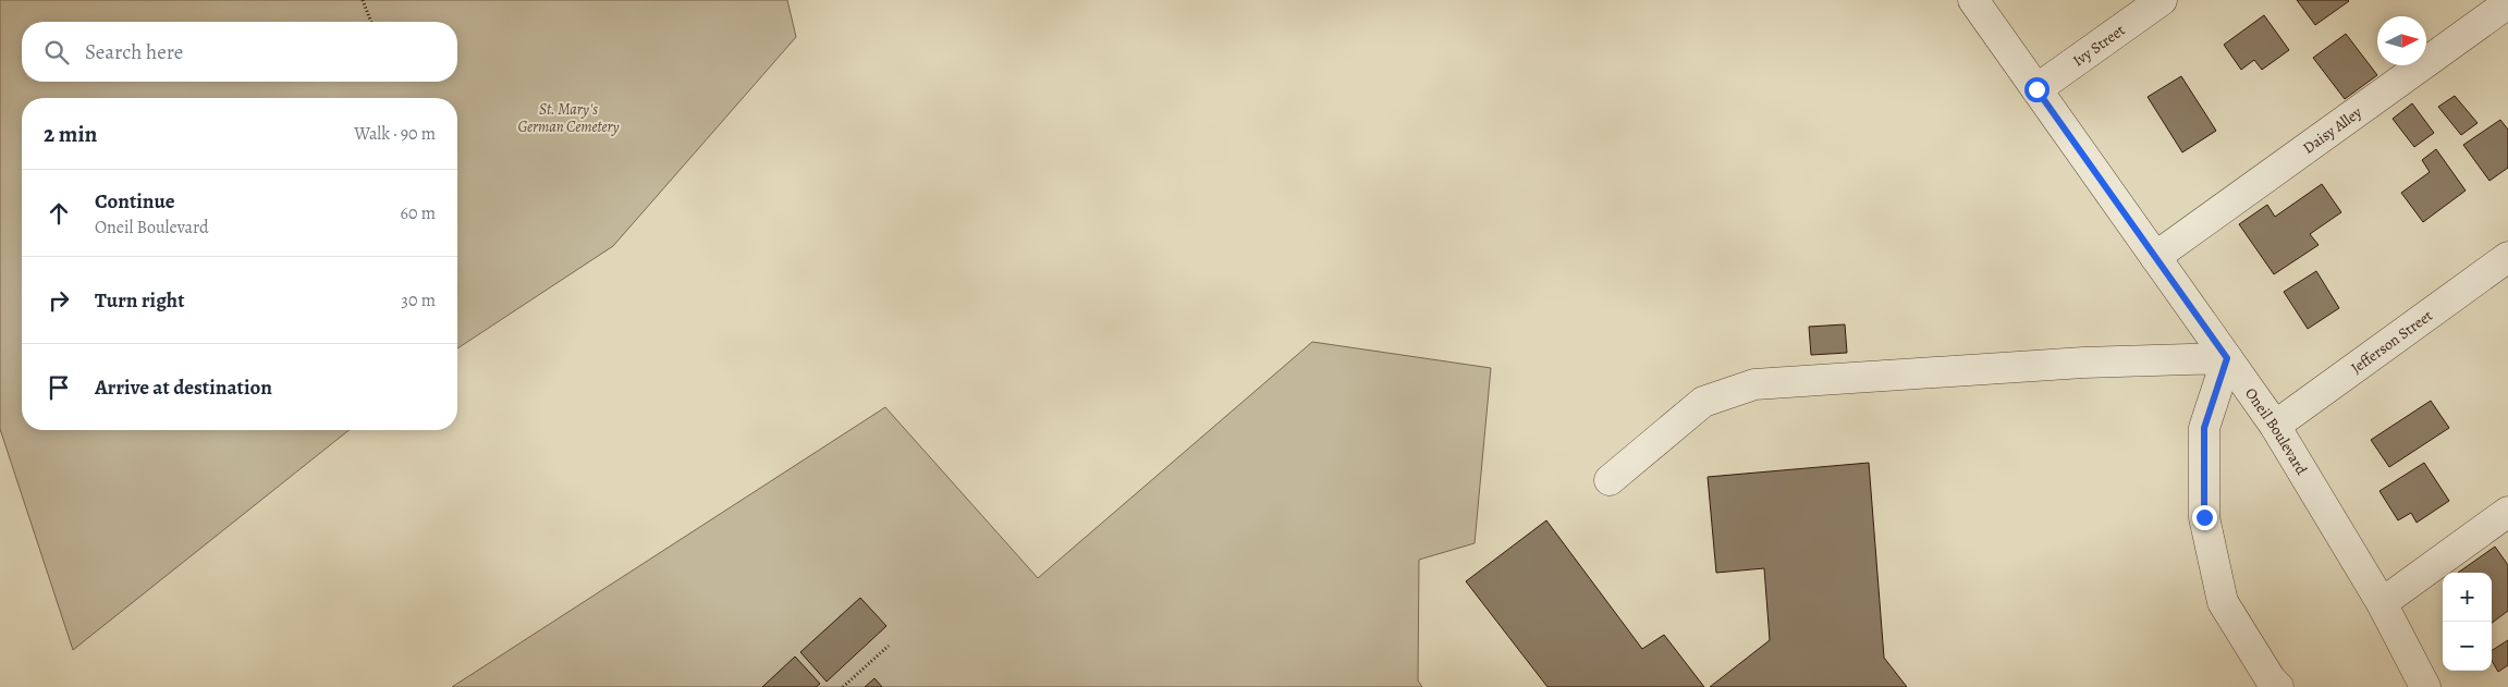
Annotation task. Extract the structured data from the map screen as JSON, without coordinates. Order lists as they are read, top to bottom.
{
  "streets": {
    "street": [
      "Ivy Street",
      "Daisy Alley",
      "Jefferson Street",
      "Oneil Boulevard"
    ]
  },
  "crossings": [
    ["Ivy Street", "Oneil Boulevard"],
    ["Daisy Alley", "Oneil Boulevard"],
    ["Jefferson Street", "Oneil Boulevard"]
  ],
  "parks": ["St. Mary's German Cemetery"],
  "north": "right",
  "page": {
    "search": "Search here",
    "heading": ["2 min", "Walk · 90 m"],
    "list": [
      ["Continue", "Oneil Boulevard", "60 m"],
      ["Turn right", "30 m"],
      "Arrive at destination"
    ],
    "map_buttons": ["+", "−"]
  }
}
